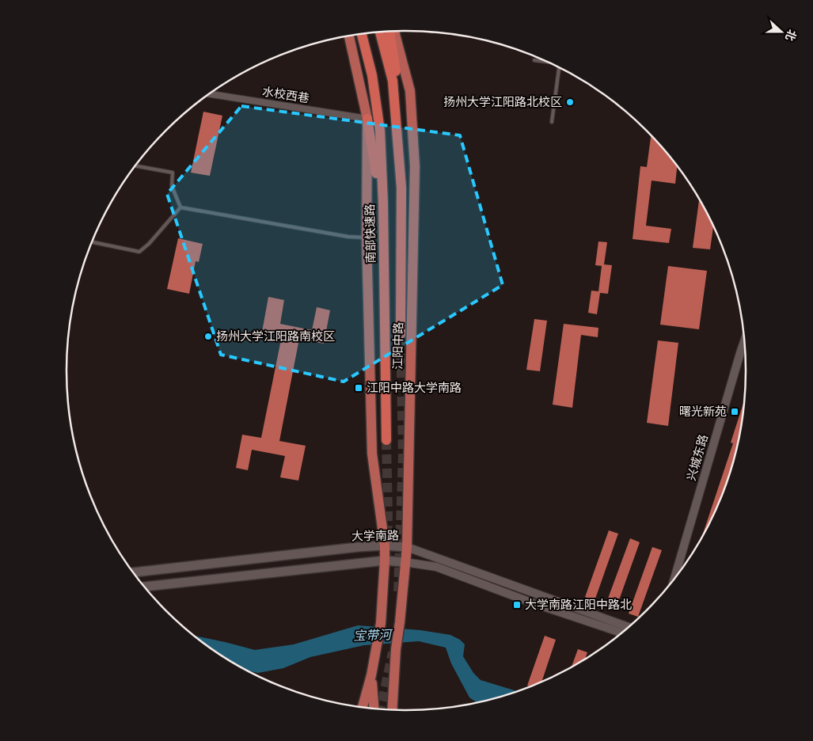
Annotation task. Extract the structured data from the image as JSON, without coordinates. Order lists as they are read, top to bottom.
{
  "streets": {
    "highway": ["南部快速路"],
    "main road": ["江阳中路", "大学南路"],
    "street": ["水校西巷", "兴城东路"]
  },
  "crossings": [
    ["江阳中路", "大学南路"]
  ],
  "water": ["宝带河"],
  "places": {
    "other": ["扬州大学江阳路北校区", "扬州大学江阳路南校区"],
    "transit": ["江阳中路大学南路", "曙光新苑", "大学南路江阳中路北"]
  },
  "north": "right"
}
